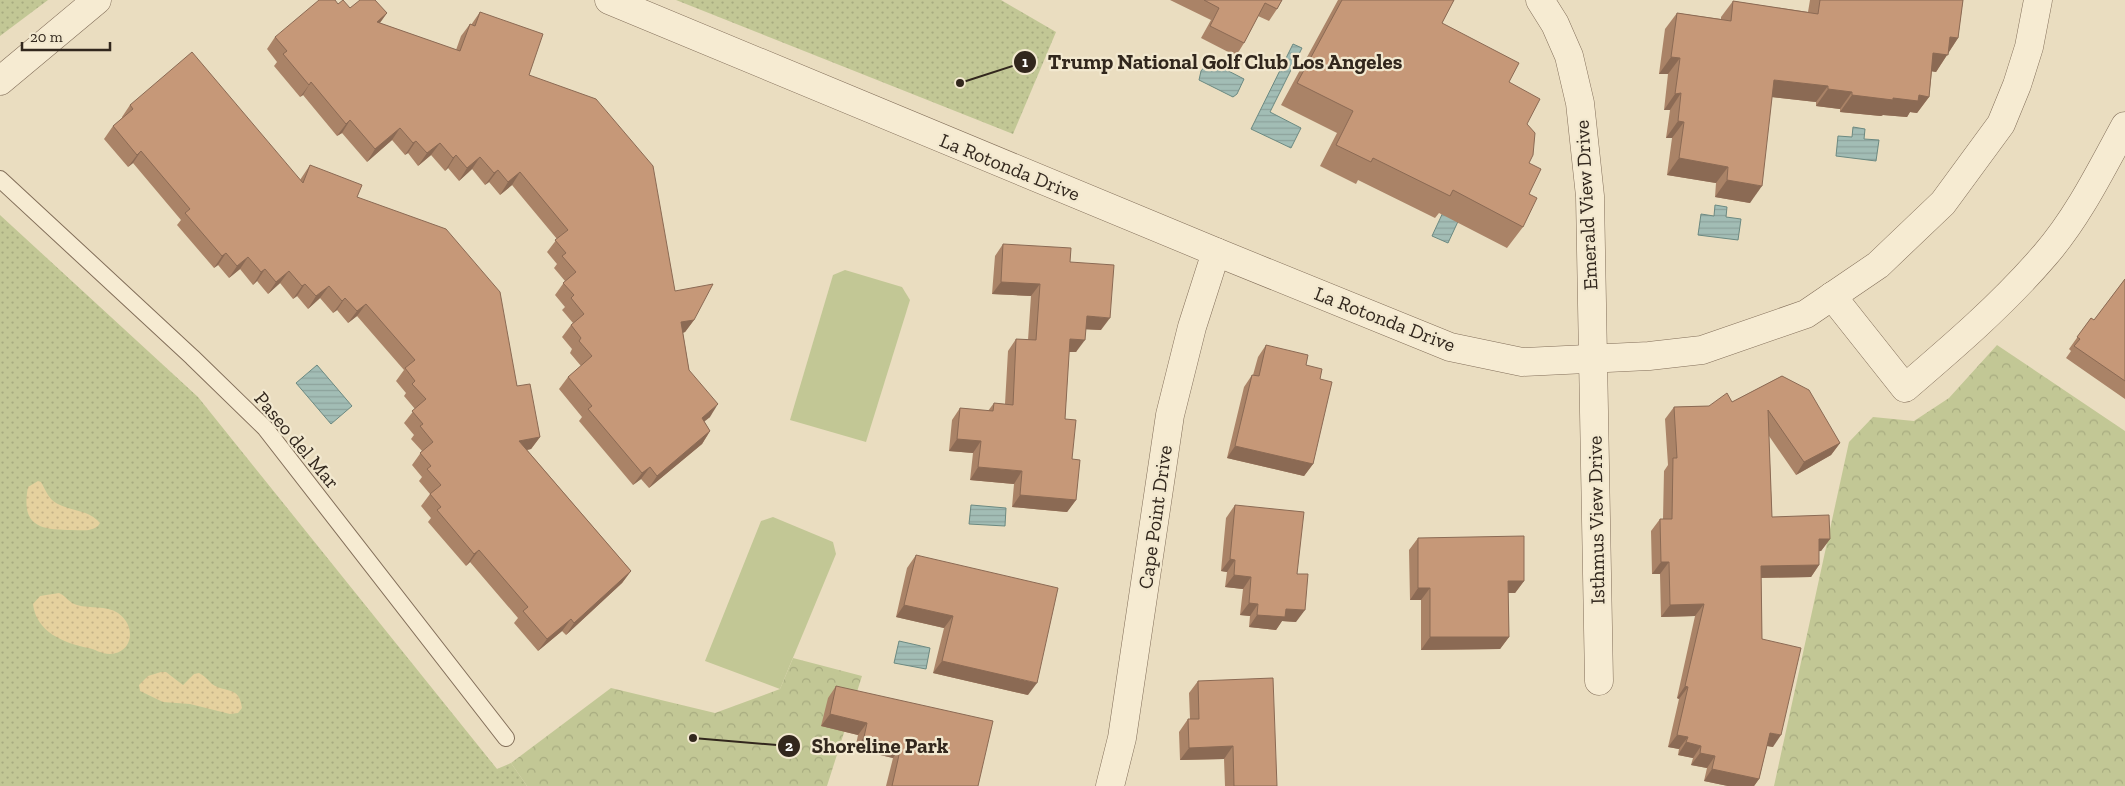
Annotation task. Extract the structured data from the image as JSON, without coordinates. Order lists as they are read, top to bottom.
{
  "streets": {
    "street": [
      "La Rotonda Drive",
      "Emerald View Drive",
      "Cape Point Drive",
      "Isthmus View Drive"
    ],
    "lane": ["Paseo del Mar"]
  },
  "crossings": [
    ["La Rotonda Drive", "Emerald View Drive"],
    ["La Rotonda Drive", "Cape Point Drive"],
    ["La Rotonda Drive", "Isthmus View Drive"],
    ["Emerald View Drive", "Isthmus View Drive"]
  ],
  "places": ["Trump National Golf Club Los Angeles", "Shoreline Park"],
  "scale_bar": "20 m"
}
